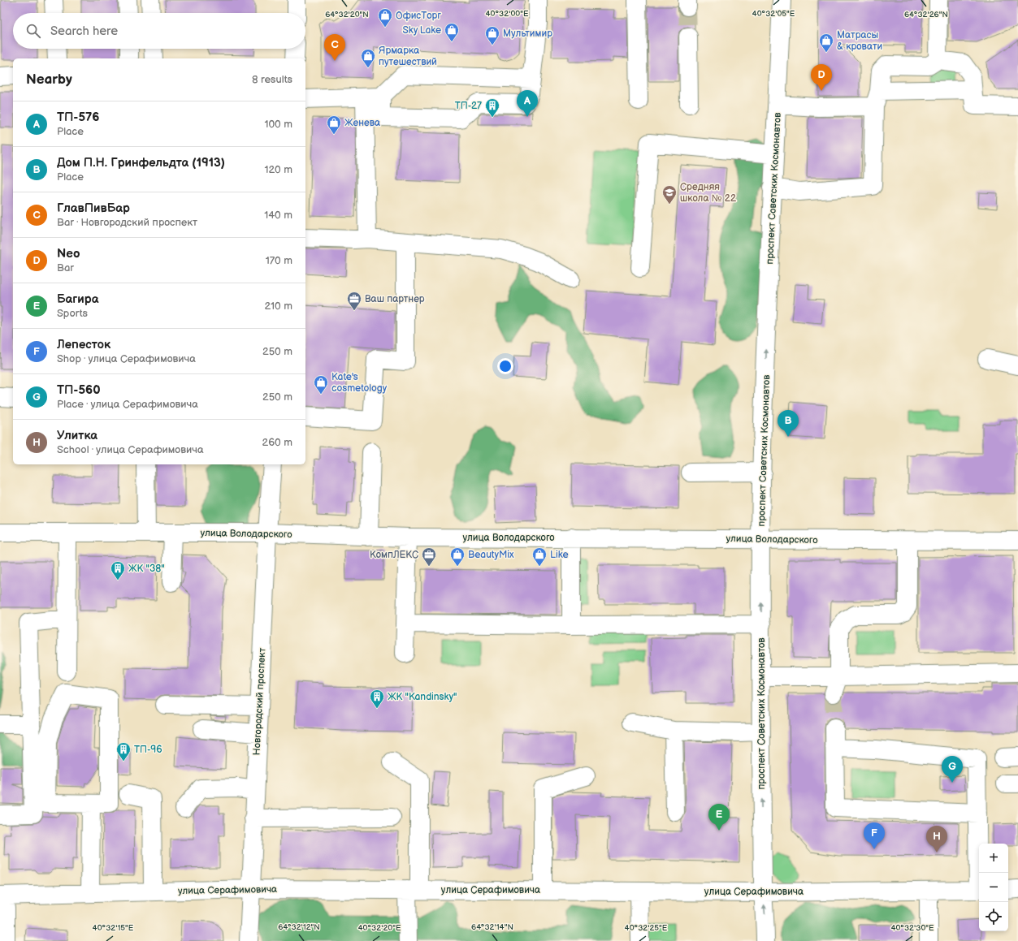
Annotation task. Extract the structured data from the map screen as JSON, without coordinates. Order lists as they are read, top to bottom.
{
  "streets": {
    "street": [
      "проспект Советских Космонавтов",
      "улица Володарского",
      "Новгородский проспект",
      "улица Серафимовича"
    ]
  },
  "crossings": [
    ["проспект Советских Космонавтов", "улица Володарского"],
    ["проспект Советских Космонавтов", "улица Серафимовича"],
    ["улица Володарского", "Новгородский проспект"],
    ["Новгородский проспект", "улица Серафимовича"]
  ],
  "one_way": ["проспект Советских Космонавтов"],
  "places": {
    "shop": [
      "ОфисТорг",
      "Sky Lake",
      "Мультимир",
      "Матрасы & кровати",
      "Ярмарка путешествий",
      "Женева",
      "Kate's cosmetology",
      "BeautyMix",
      "Like"
    ],
    "building": [
      "ТП-27",
      "ЖК \"38\"",
      "ЖК \"Kandinsky\"",
      "ТП-96"
    ],
    "school or university": ["Средняя школа № 22"],
    "office": ["Ваш партнер", "КомпЛЕКС"]
  },
  "page": {
    "search": "Search here",
    "pins": [
      "C",
      "D",
      "A",
      "B",
      "G",
      "E",
      "F",
      "H"
    ],
    "heading": ["Nearby", "8 results"],
    "list": [
      {
        "mark": "A",
        "name": "ТП-576",
        "note": "Place",
        "value": "100 m"
      },
      {
        "mark": "B",
        "name": "Дом П.Н. Гринфельдта (1913)",
        "note": "Place",
        "value": "120 m"
      },
      {
        "mark": "C",
        "name": "ГлавПивБар",
        "note": "Bar · Новгородский проспект",
        "value": "140 m"
      },
      {
        "mark": "D",
        "name": "Neo",
        "note": "Bar",
        "value": "170 m"
      },
      {
        "mark": "E",
        "name": "Багира",
        "note": "Sports",
        "value": "210 m"
      },
      {
        "mark": "F",
        "name": "Лепесток",
        "note": "Shop · улица Серафимовича",
        "value": "250 m"
      },
      {
        "mark": "G",
        "name": "ТП-560",
        "note": "Place · улица Серафимовича",
        "value": "250 m"
      },
      {
        "mark": "H",
        "name": "Улитка",
        "note": "School · улица Серафимовича",
        "value": "260 m"
      }
    ],
    "map_buttons": ["+", "−"]
  },
  "coordinates": [
    "40°32'00\"E",
    "40°32'05\"E",
    "64°32'26\"N",
    "64°32'20\"N",
    "64°32'12\"N",
    "64°32'14\"N",
    "40°32'15\"E",
    "40°32'20\"E",
    "40°32'25\"E",
    "40°32'30\"E"
  ]
}
